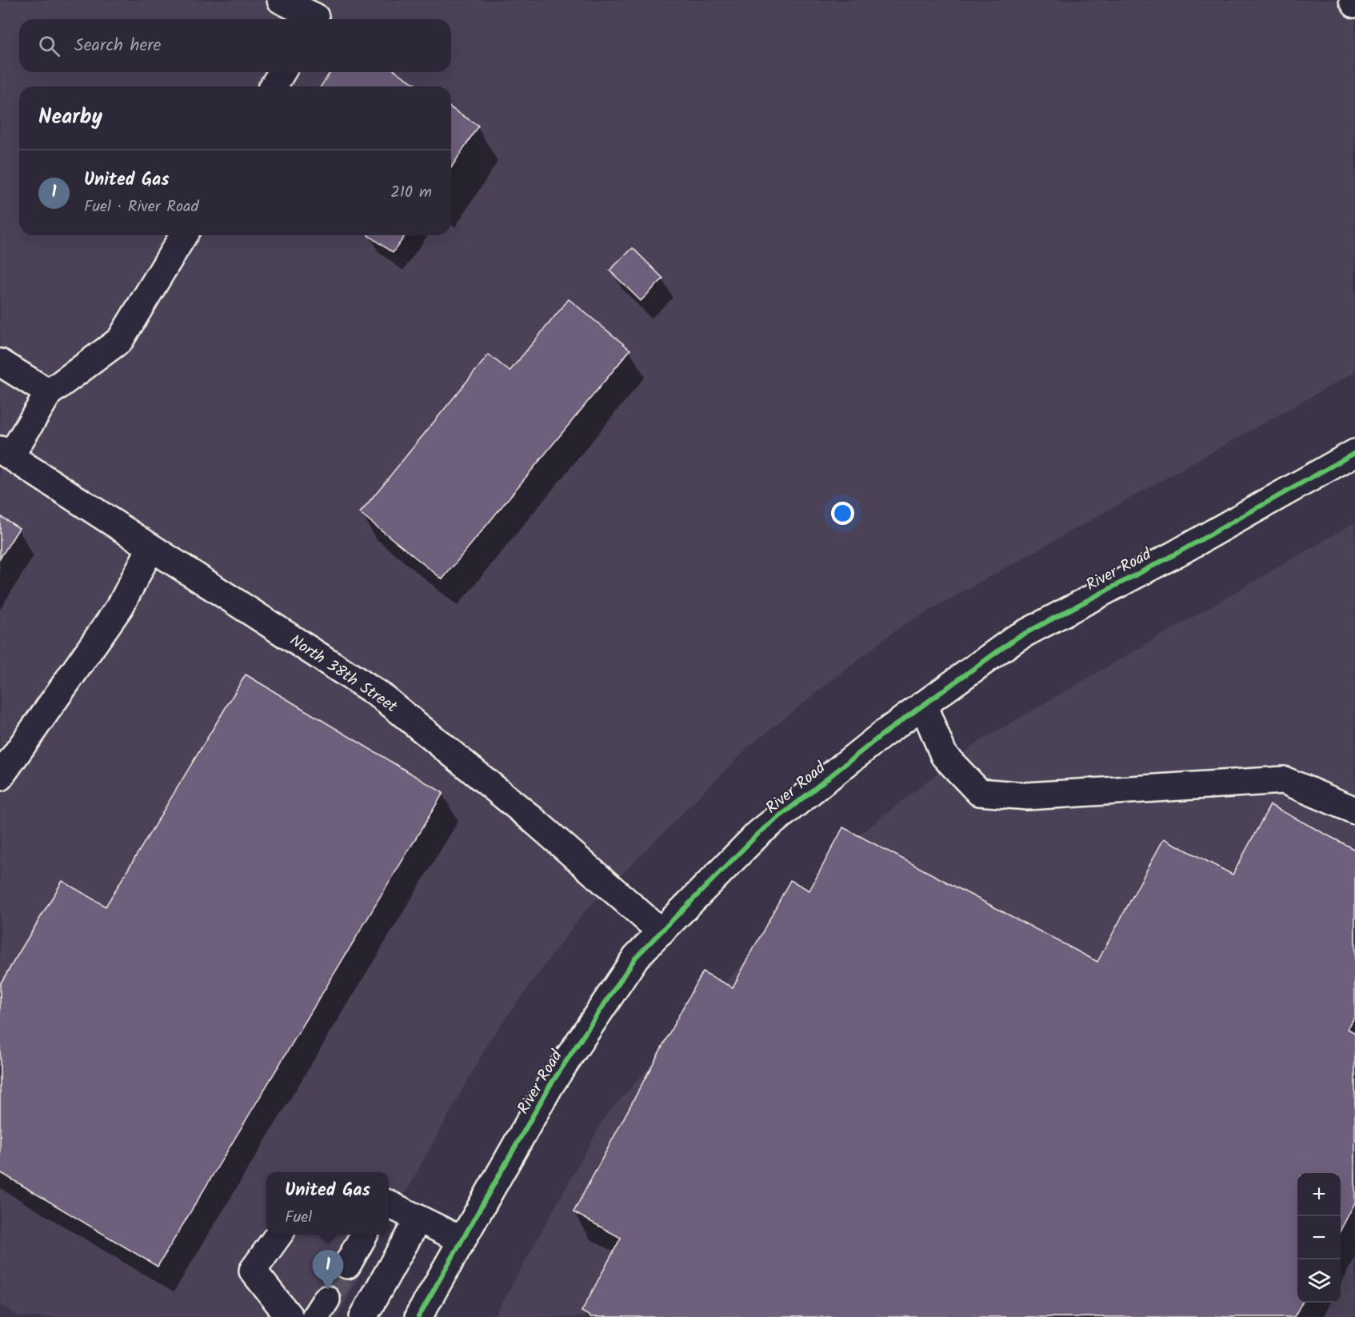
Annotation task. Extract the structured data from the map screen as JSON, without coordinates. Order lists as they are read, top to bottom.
{
  "streets": {
    "main road": ["River Road", "North 38th Street"]
  },
  "crossings": [
    ["River Road", "North 38th Street"]
  ],
  "page": {
    "search": "Search here",
    "heading": "Nearby",
    "list": [
      {
        "mark": "1",
        "name": "United Gas",
        "note": "Fuel · River Road",
        "value": "210 m"
      }
    ],
    "popup": ["United Gas", "Fuel"],
    "map_buttons": ["+", "−"],
    "pins": "1"
  }
}
